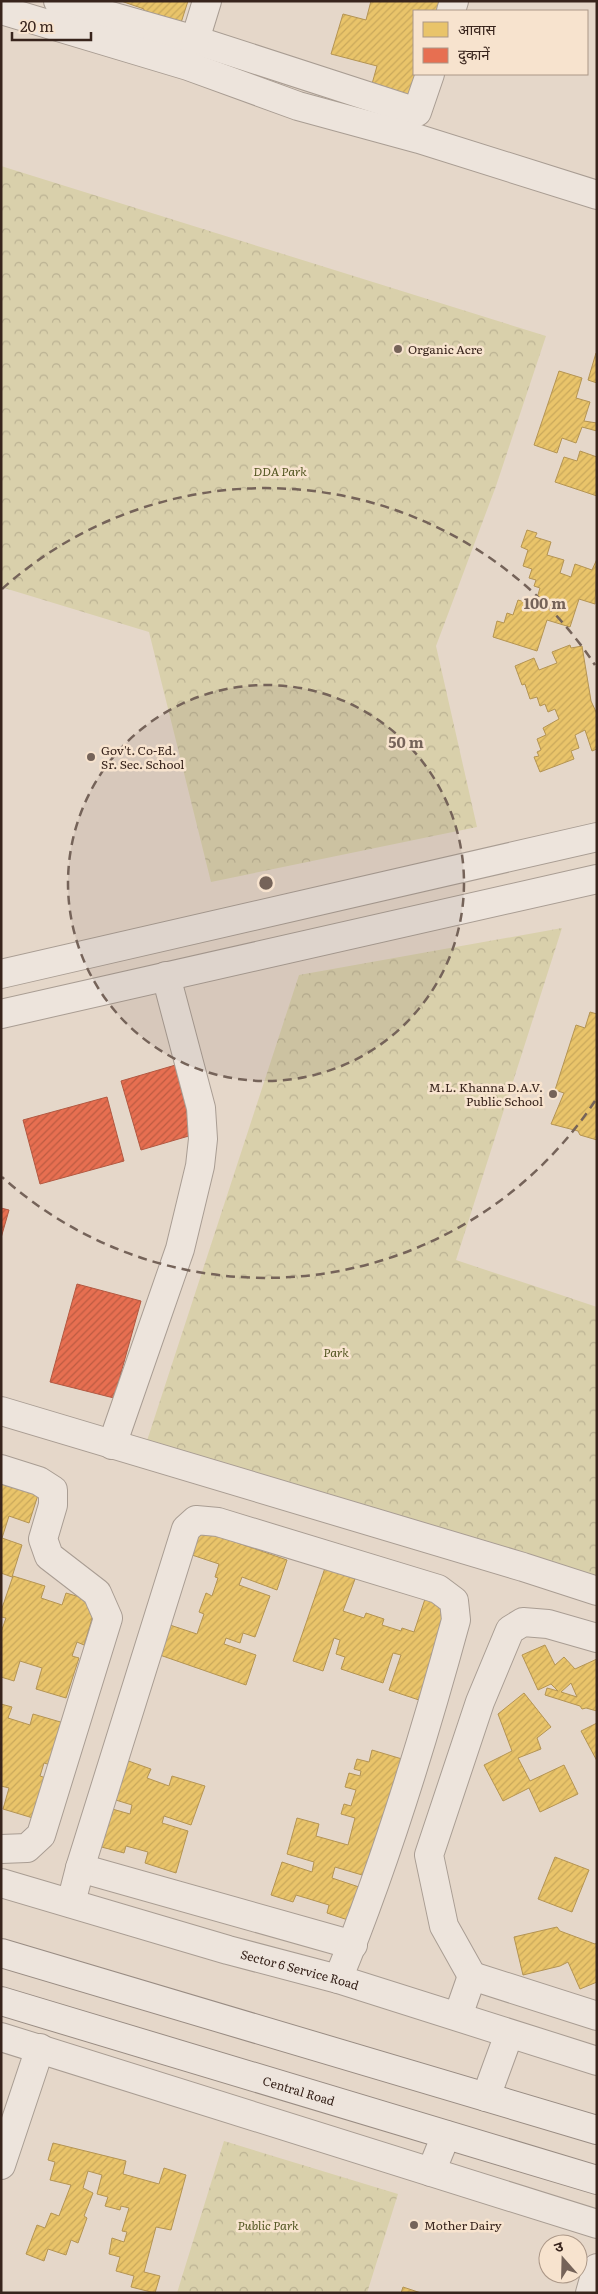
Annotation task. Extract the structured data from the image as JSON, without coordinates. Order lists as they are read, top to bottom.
{
  "streets": {
    "street": ["Sector 6 Service Road", "Central Road"]
  },
  "parks": ["DDA Park", "Park", "Public Park"],
  "places": [
    "Organic Acre",
    "Gov't. Co-Ed. Sr. Sec. School",
    "M.L. Khanna D.A.V. Public School",
    "Mother Dairy"
  ],
  "legend": ["आवास", "दुकानें"],
  "scale_bar": "20 m",
  "north": "top",
  "rings": ["100 m", "50 m"]
}
